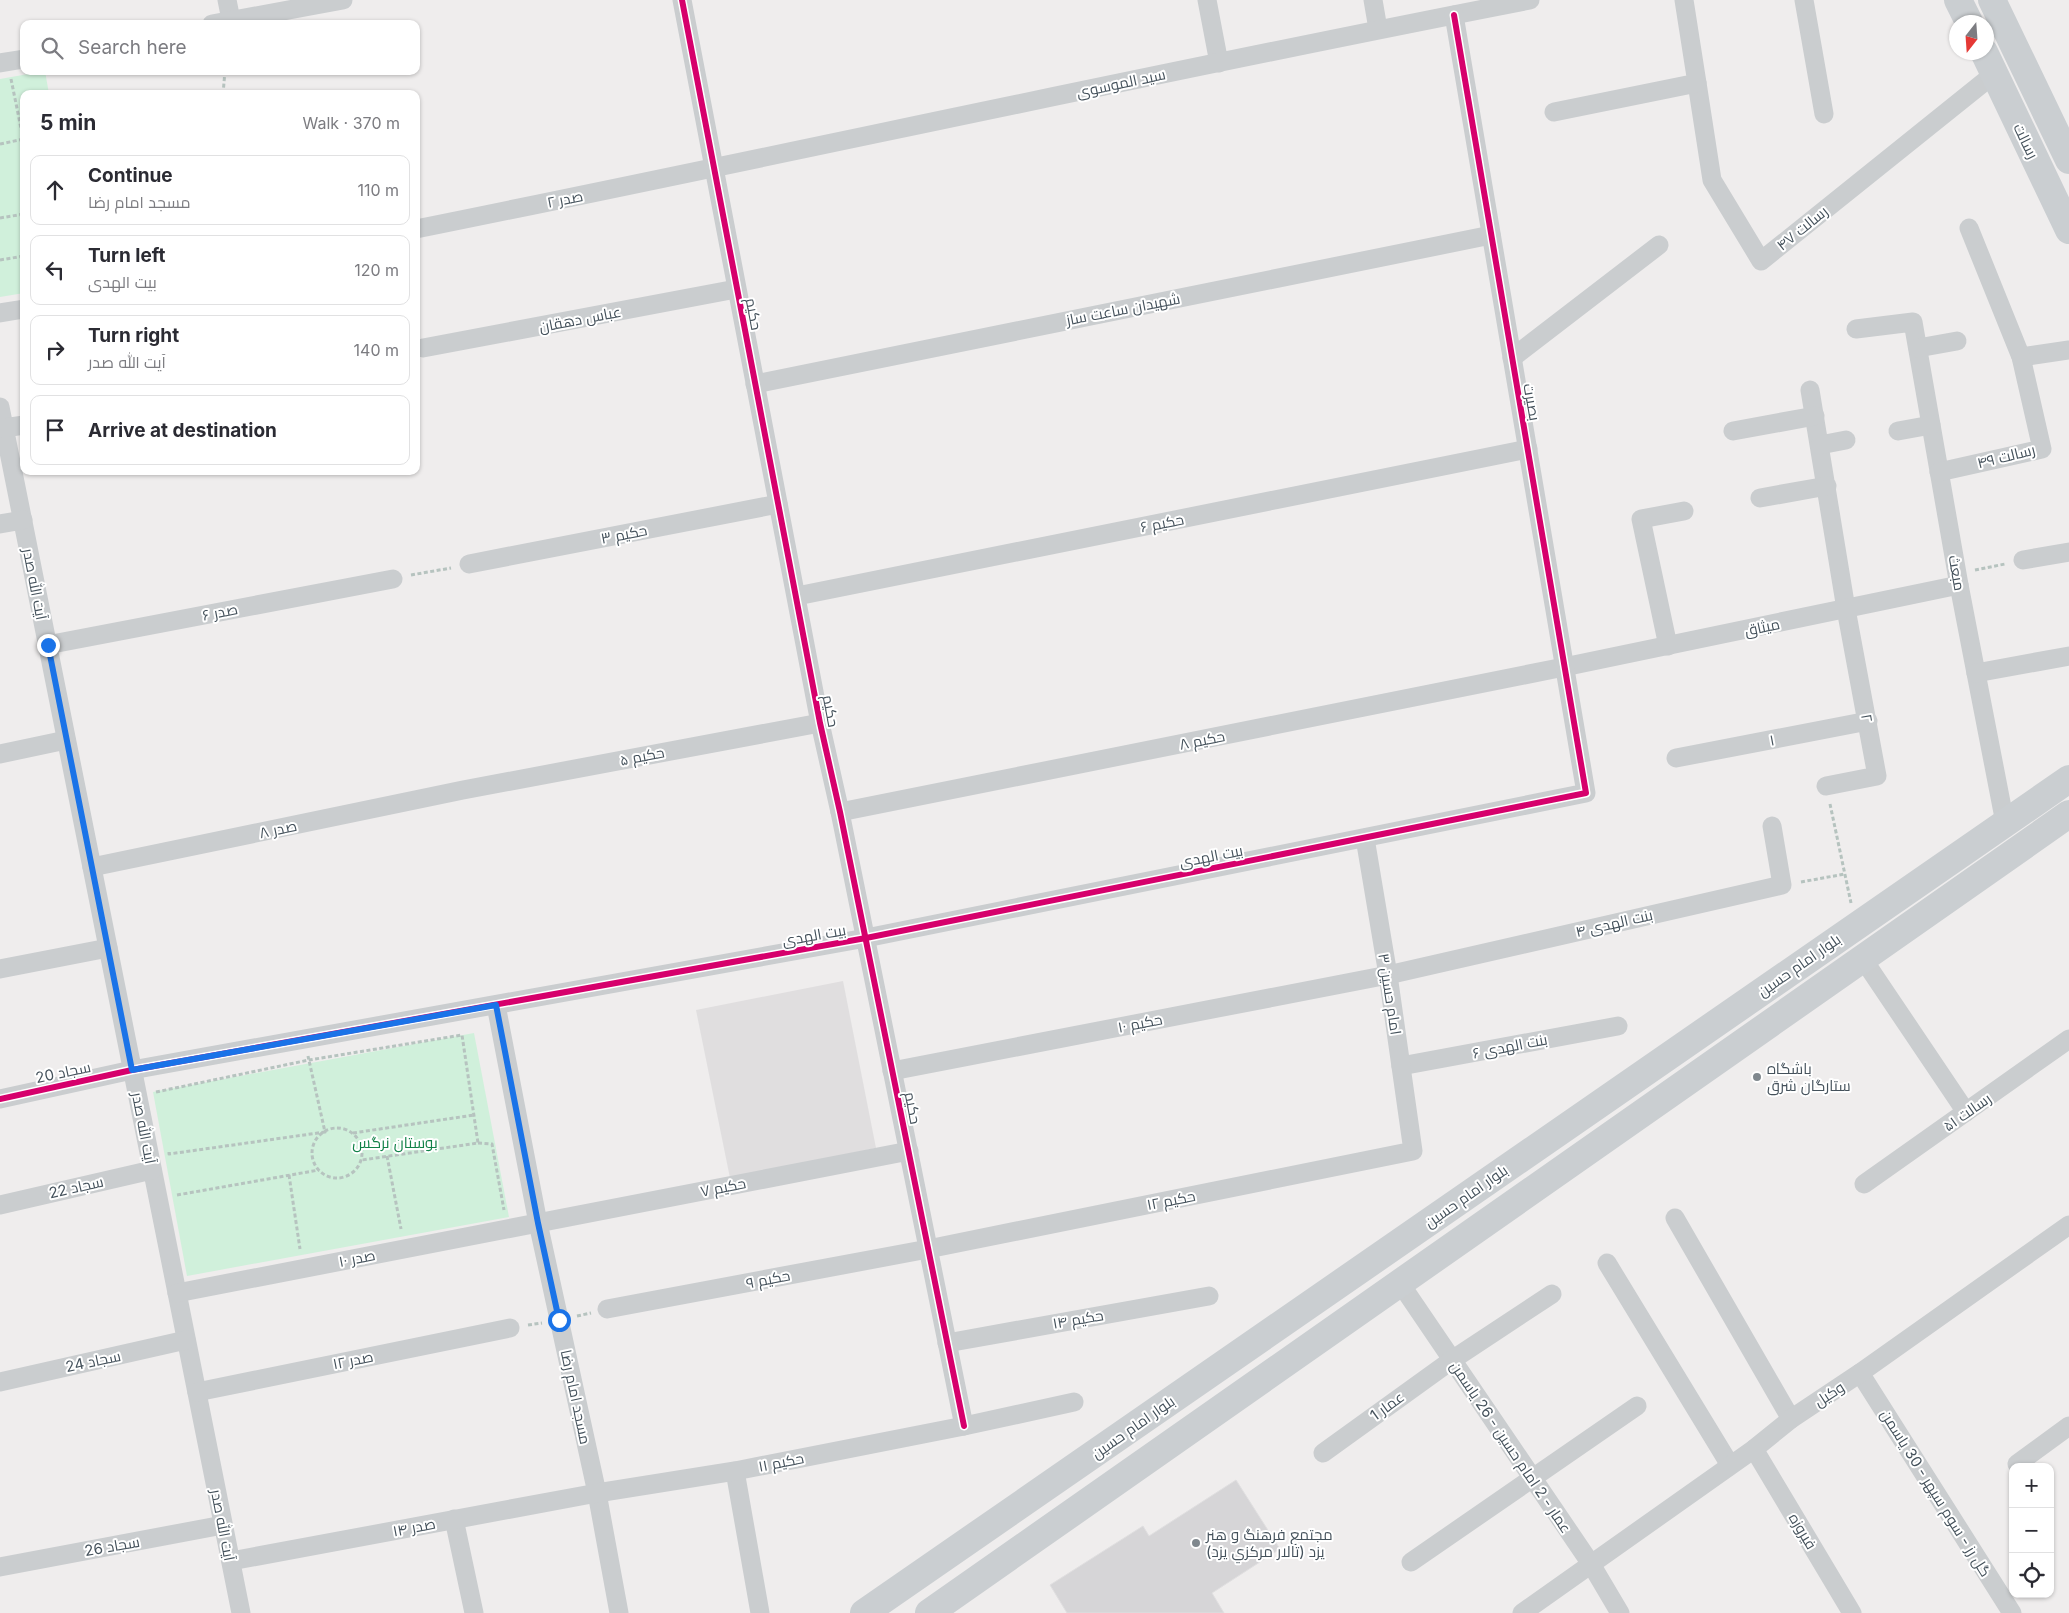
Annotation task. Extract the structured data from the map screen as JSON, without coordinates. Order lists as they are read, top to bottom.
{
  "streets": {
    "main road": ["رسالت", "بلوار امام حسین"],
    "street": [
      "سید الموسوی",
      "صدر ۲",
      "رسالت ۴۷",
      "شهیدان ساعت ساز",
      "حکیم",
      "عباس دهقان",
      "بصیرت",
      "رسالت ۴۹",
      "حکیم ۶",
      "حکیم ۳",
      "مبعث",
      "آیت الله صدر",
      "صدر ۶",
      "میثاق",
      "۲",
      "حکیم ۸",
      "۱",
      "حکیم ۵",
      "صدر ۸",
      "بیت الهدی",
      "بنت الهدی ۴",
      "امام حسین ۳",
      "حکیم ۱۰",
      "بنت الهدی ۶",
      "سجاد 20",
      "رسالت ۵۱",
      "سجاد 22",
      "حکیم ۷",
      "حکیم ۱۲",
      "صدر ۱۰",
      "حکیم ۹",
      "حکیم ۱۴",
      "صدر ۱۲",
      "سجاد 24",
      "وکیل",
      "مسجد امام رضا",
      "عمار 1",
      "عمار - 2 امام حسین - 26 یاسمن",
      "حکیم ۱۱",
      "گل رز - سوم سپهر - 30 یاسمن",
      "صدر ۱۴",
      "فیروزه",
      "سجاد 26"
    ]
  },
  "crossings": [
    ["سید الموسوی", "صدر ۲"],
    ["سید الموسوی", "حکیم"],
    ["سید الموسوی", "بصیرت"],
    ["رسالت", "رسالت ۴۷"],
    ["صدر ۲", "حکیم"],
    ["شهیدان ساعت ساز", "حکیم"],
    ["شهیدان ساعت ساز", "بصیرت"],
    ["حکیم", "عباس دهقان"],
    ["حکیم", "حکیم ۶"],
    ["حکیم", "حکیم ۳"],
    ["حکیم", "حکیم ۸"],
    ["حکیم", "حکیم ۵"],
    ["حکیم", "بیت الهدی"],
    ["حکیم", "حکیم ۱۰"],
    ["حکیم", "حکیم ۷"],
    ["حکیم", "حکیم ۱۲"],
    ["حکیم", "حکیم ۹"],
    ["حکیم", "حکیم ۱۴"],
    ["حکیم", "حکیم ۱۱"],
    ["بصیرت", "حکیم ۶"],
    ["بصیرت", "میثاق"],
    ["بصیرت", "حکیم ۸"],
    ["بصیرت", "بیت الهدی"],
    ["رسالت ۴۹", "مبعث"],
    ["مبعث", "میثاق"],
    ["مبعث", "بلوار امام حسین"],
    ["آیت الله صدر", "صدر ۶"],
    ["آیت الله صدر", "صدر ۸"],
    ["آیت الله صدر", "بیت الهدی"],
    ["آیت الله صدر", "سجاد 20"],
    ["آیت الله صدر", "سجاد 22"],
    ["آیت الله صدر", "صدر ۱۰"],
    ["آیت الله صدر", "صدر ۱۲"],
    ["آیت الله صدر", "سجاد 24"],
    ["آیت الله صدر", "صدر ۱۴"],
    ["آیت الله صدر", "سجاد 26"],
    ["میثاق", "۲"],
    ["میثاق", "حکیم ۸"],
    ["۲", "۱"],
    ["حکیم ۵", "صدر ۸"],
    ["بیت الهدی", "امام حسین ۳"],
    ["بیت الهدی", "سجاد 20"],
    ["بیت الهدی", "مسجد امام رضا"],
    ["بنت الهدی ۴", "امام حسین ۳"],
    ["بنت الهدی ۴", "حکیم ۱۰"],
    ["امام حسین ۳", "حکیم ۱۰"],
    ["امام حسین ۳", "بنت الهدی ۶"],
    ["امام حسین ۳", "حکیم ۱۲"],
    ["حکیم ۷", "صدر ۱۰"],
    ["حکیم ۷", "مسجد امام رضا"],
    ["حکیم ۱۲", "حکیم ۹"],
    ["صدر ۱۰", "مسجد امام رضا"],
    ["وکیل", "عمار - 2 امام حسین - 26 یاسمن"],
    ["وکیل", "گل رز - سوم سپهر - 30 یاسمن"],
    ["وکیل", "فیروزه"],
    ["مسجد امام رضا", "حکیم ۱۱"],
    ["مسجد امام رضا", "صدر ۱۴"],
    ["عمار 1", "عمار - 2 امام حسین - 26 یاسمن"],
    ["حکیم ۱۱", "صدر ۱۴"]
  ],
  "parks": ["بوستان نرگس"],
  "places": ["باشگاه ستارگان شرق", "مجتمع فرهنگ و هنر یزد (تالار مركزي یزد)"],
  "north": "bottom",
  "page": {
    "search": "Search here",
    "heading": ["5 min", "Walk · 370 m"],
    "list": [
      ["Continue", "مسجد امام رضا", "110 m"],
      ["Turn left", "بیت الهدی", "120 m"],
      ["Turn right", "آیت الله صدر", "140 m"],
      "Arrive at destination"
    ],
    "map_buttons": ["+", "−"]
  }
}
